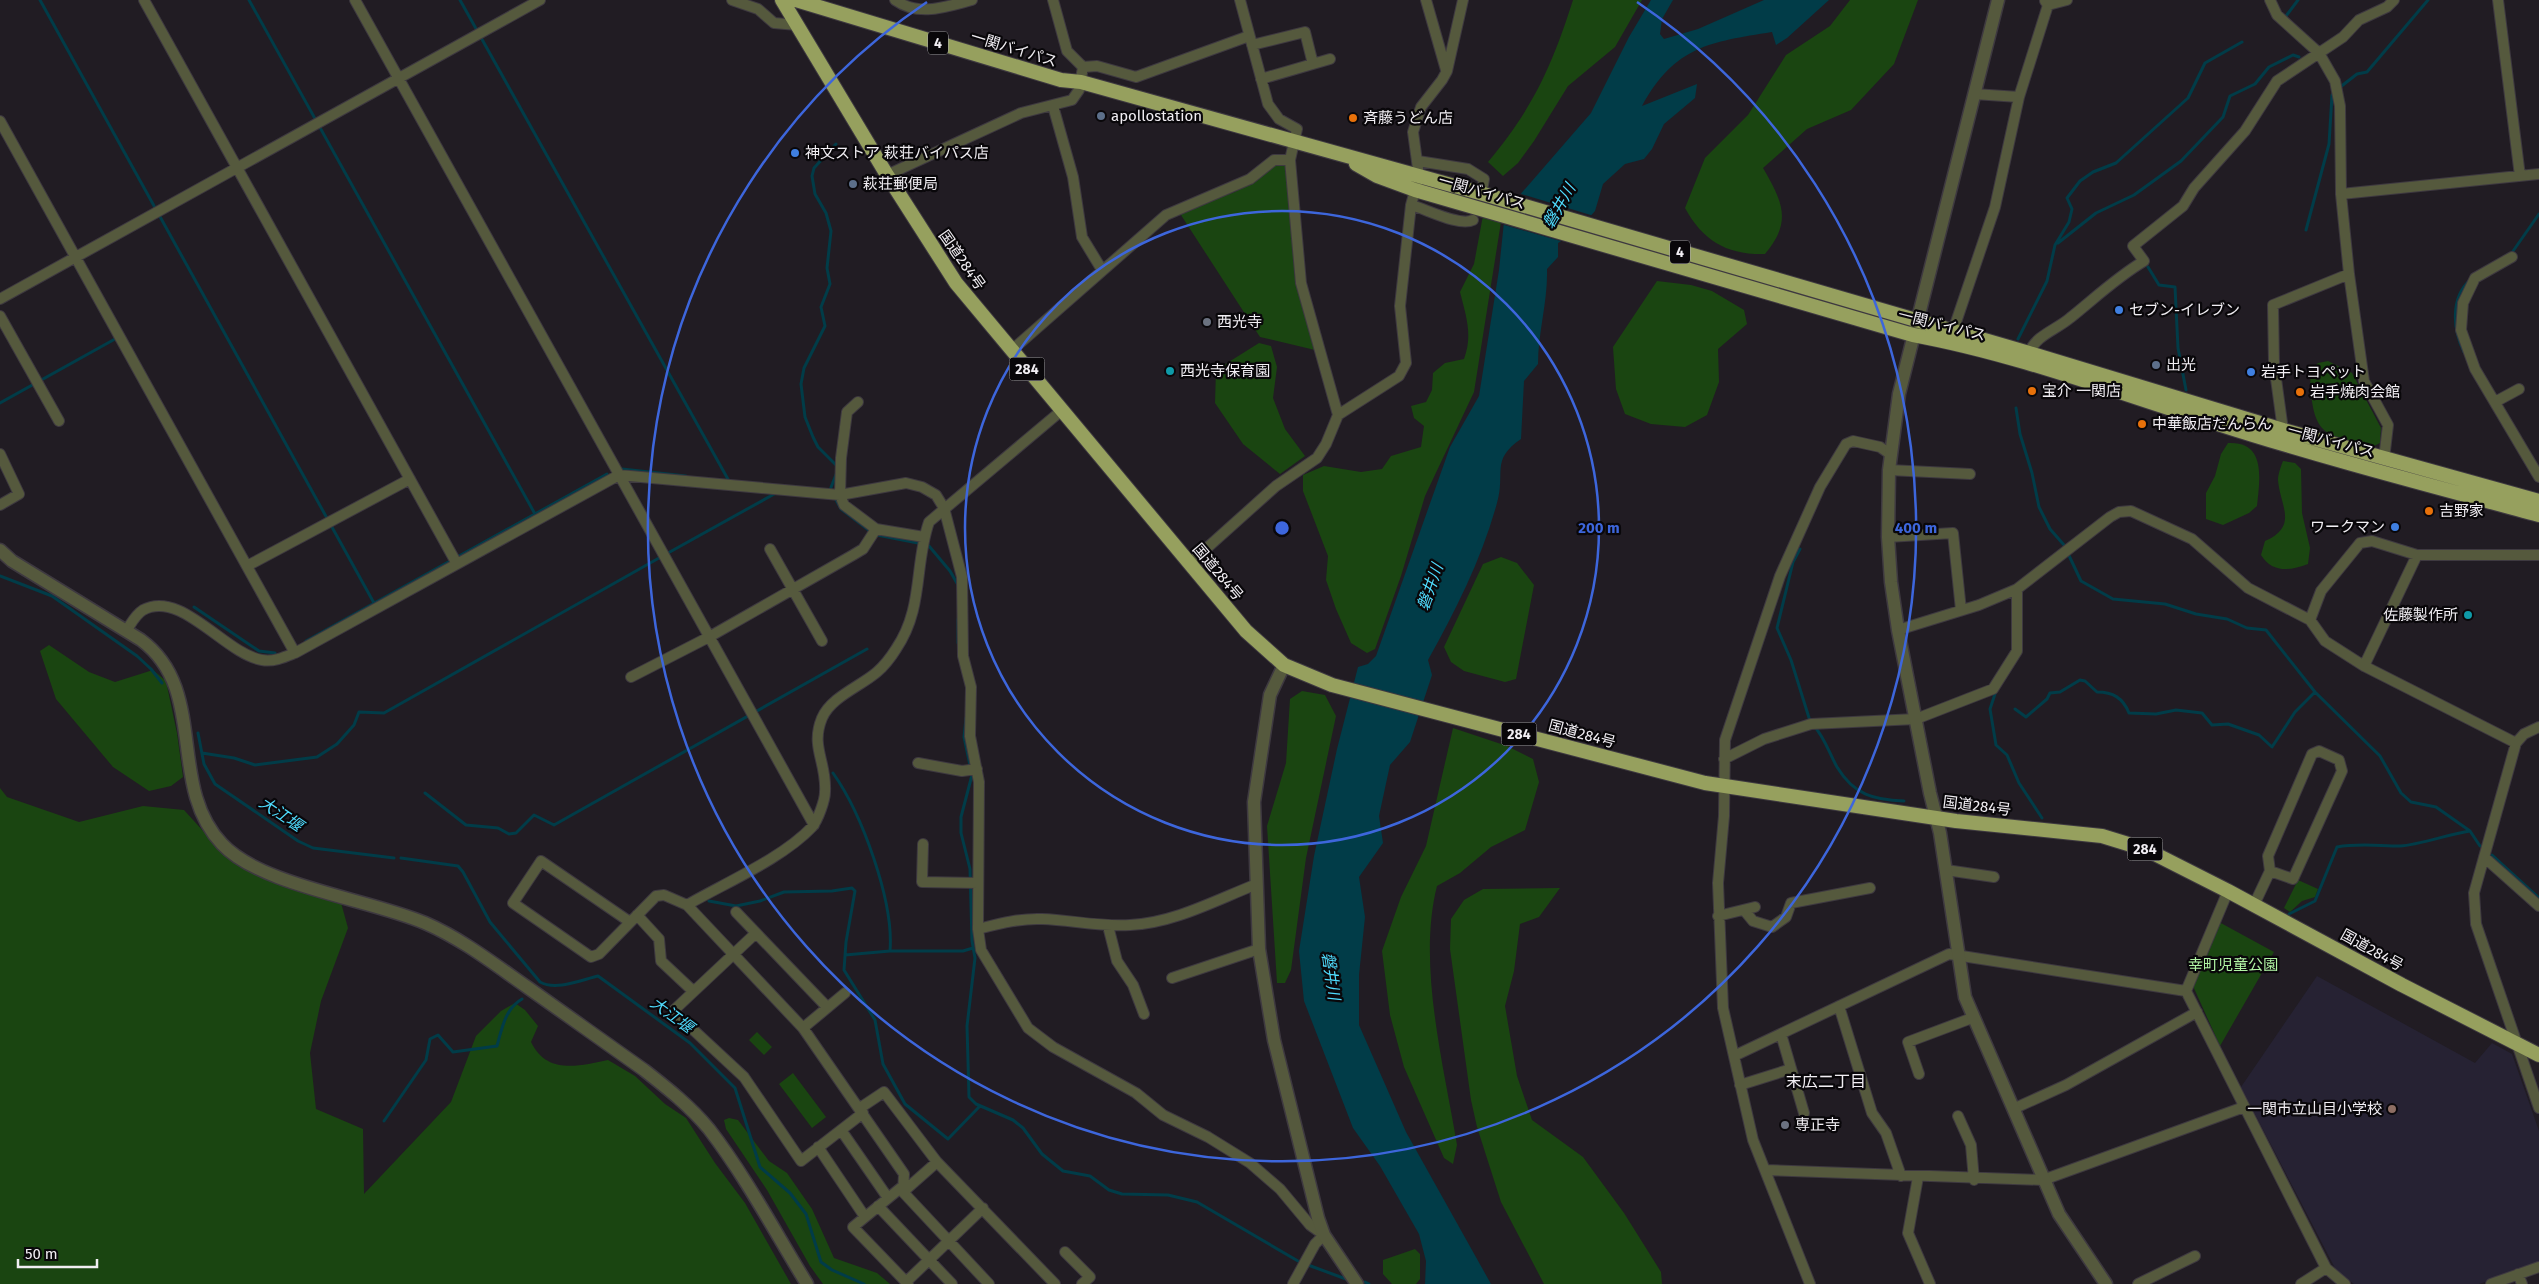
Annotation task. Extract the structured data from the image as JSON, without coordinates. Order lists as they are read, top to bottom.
{
  "streets": {
    "highway": [
      "4",
      "一関バイパス",
      "国道284号",
      "284"
    ]
  },
  "districts": ["末広二丁目"],
  "water": ["磐井川", "大江堰"],
  "parks": ["幸町児童公園"],
  "places": [
    "apollostation",
    "斉藤うどん店",
    "神文ストア 萩荘バイパス店",
    "萩荘郵便局",
    "セブン-イレブン",
    "西光寺",
    "出光",
    "西光寺保育園",
    "岩手トヨペット",
    "宝介 一関店",
    "岩手焼肉会館",
    "中華飯店だんらん",
    "吉野家",
    "ワークマン",
    "佐藤製作所",
    "一関市立山目小学校",
    "専正寺"
  ],
  "scale_bar": "50 m",
  "rings": ["200 m", "400 m"]
}
